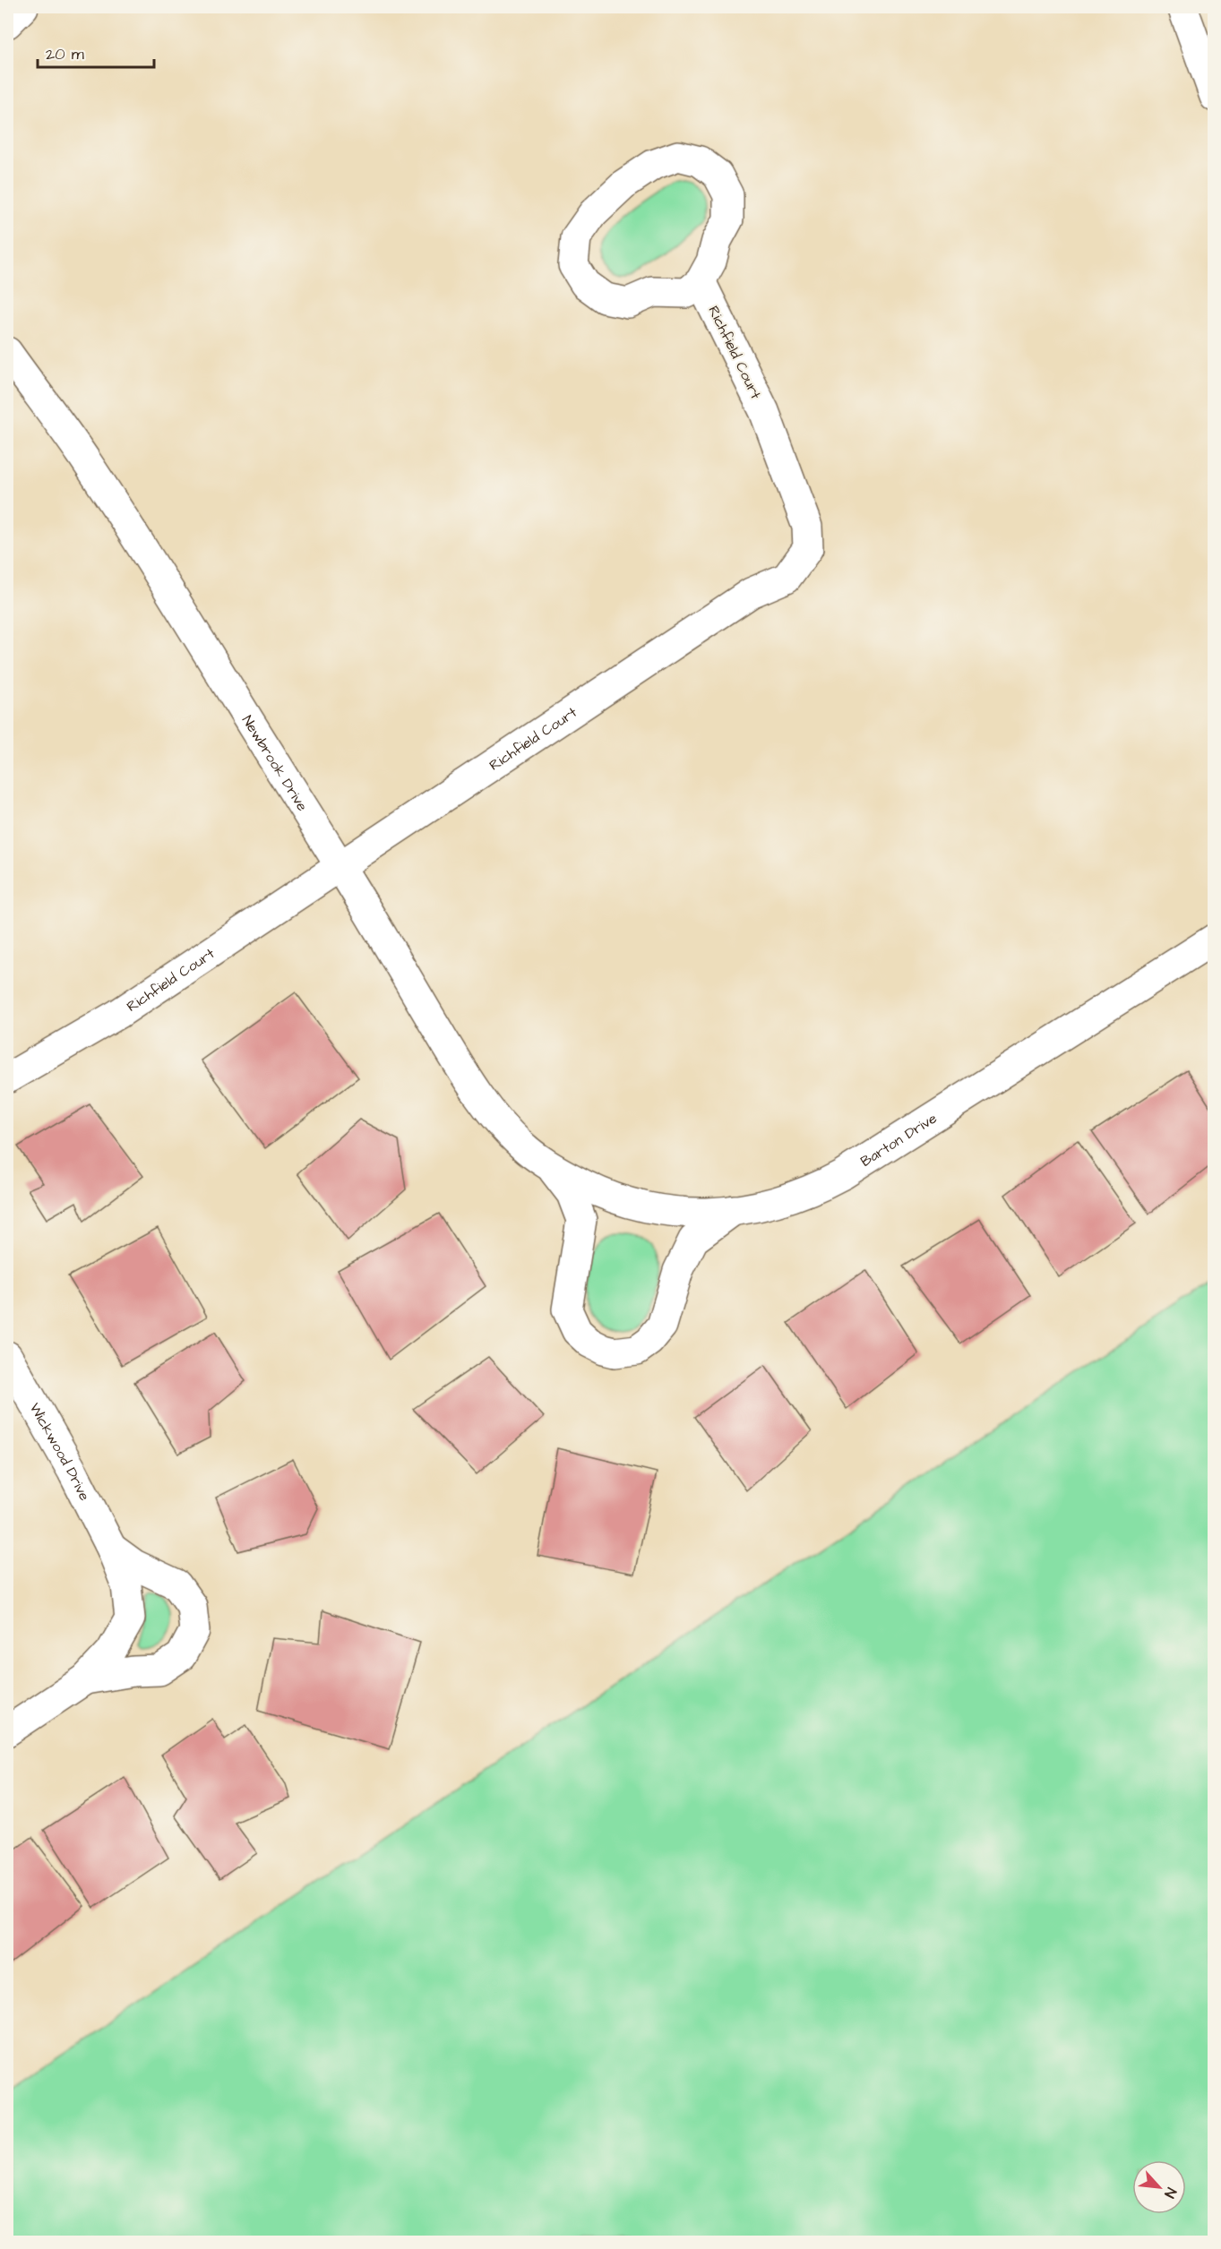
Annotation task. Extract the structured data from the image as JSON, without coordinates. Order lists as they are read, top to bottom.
{
  "streets": {
    "street": [
      "Richfield Court",
      "Newbrook Drive",
      "Barton Drive",
      "Wickwood Drive"
    ]
  },
  "crossings": [
    ["Richfield Court", "Newbrook Drive"],
    ["Newbrook Drive", "Barton Drive"]
  ],
  "scale_bar": "20 m",
  "north": "bottom right"
}
